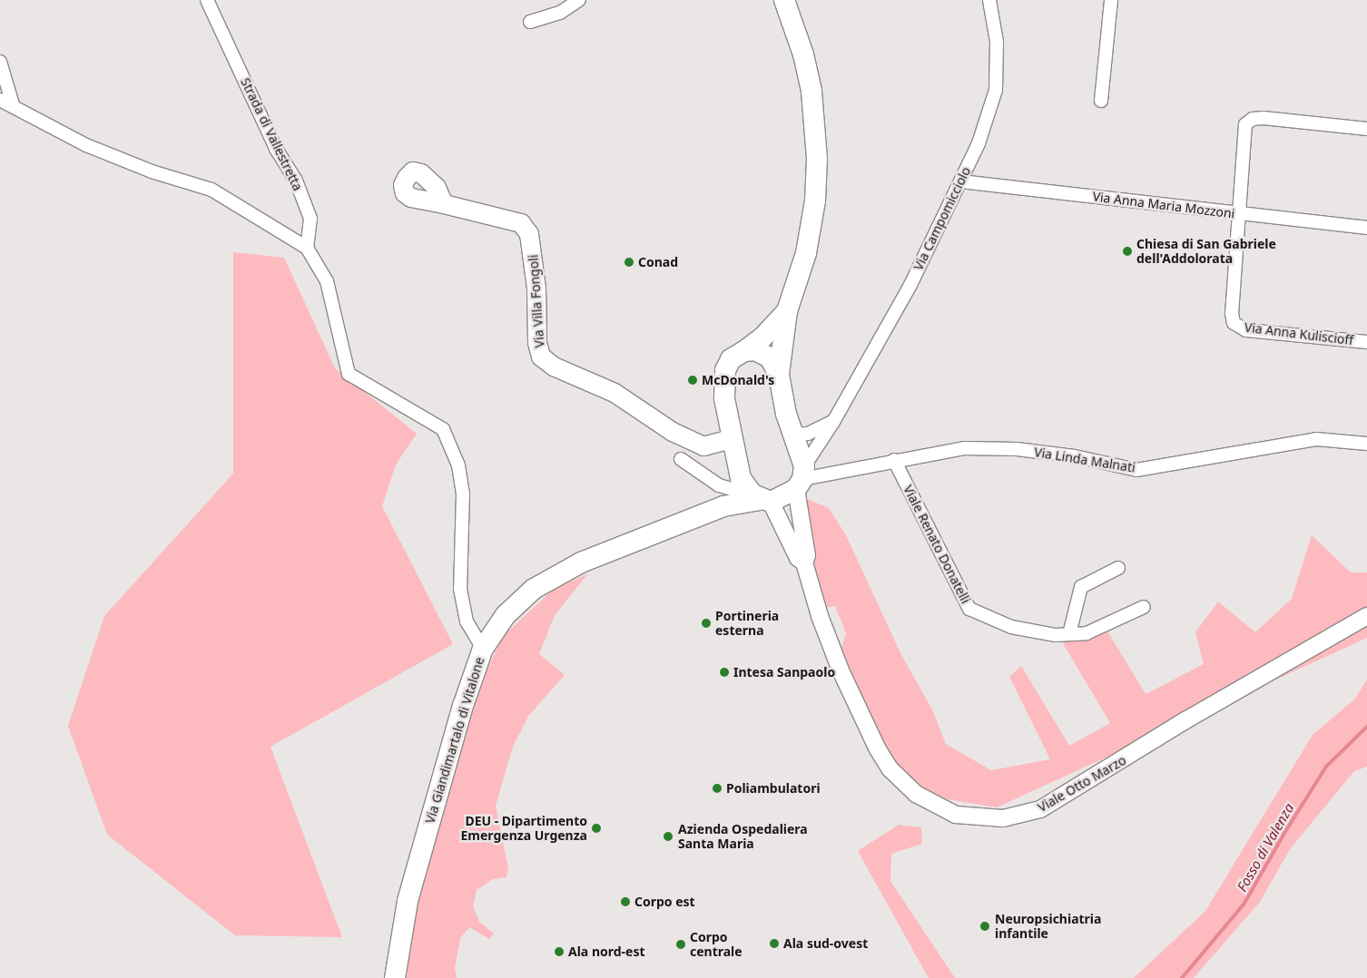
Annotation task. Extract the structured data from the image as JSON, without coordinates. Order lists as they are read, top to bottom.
{
  "streets": {
    "main road": ["Via Villa Fongoli", "Via Giandimartalo di Vitalone"],
    "street": [
      "Strada di Vallestretta",
      "Via Anna Maria Mozzoni",
      "Via Campomicciolo",
      "Via Anna Kuliscioff",
      "Via Linda Malnati",
      "Viale Renato Donatelli",
      "Viale Otto Marzo"
    ]
  },
  "crossings": [
    ["Via Anna Maria Mozzoni", "Via Campomicciolo"],
    ["Via Anna Maria Mozzoni", "Via Anna Kuliscioff"],
    ["Via Campomicciolo", "Via Linda Malnati"],
    ["Via Campomicciolo", "Via Giandimartalo di Vitalone"],
    ["Via Campomicciolo", "Viale Otto Marzo"],
    ["Via Linda Malnati", "Viale Renato Donatelli"],
    ["Via Linda Malnati", "Via Giandimartalo di Vitalone"],
    ["Via Linda Malnati", "Viale Otto Marzo"],
    ["Via Giandimartalo di Vitalone", "Viale Otto Marzo"]
  ],
  "water": ["Fosso di Valenza"],
  "places": [
    "Chiesa di San Gabriele dell'Addolorata",
    "Conad",
    "McDonald's",
    "Portineria esterna",
    "Intesa Sanpaolo",
    "Poliambulatori",
    "DEU - Dipartimento Emergenza Urgenza",
    "Azienda Ospedaliera Santa Maria",
    "Corpo est",
    "Neuropsichiatria infantile",
    "Ala sud-ovest",
    "Corpo centrale",
    "Ala nord-est"
  ]
}
